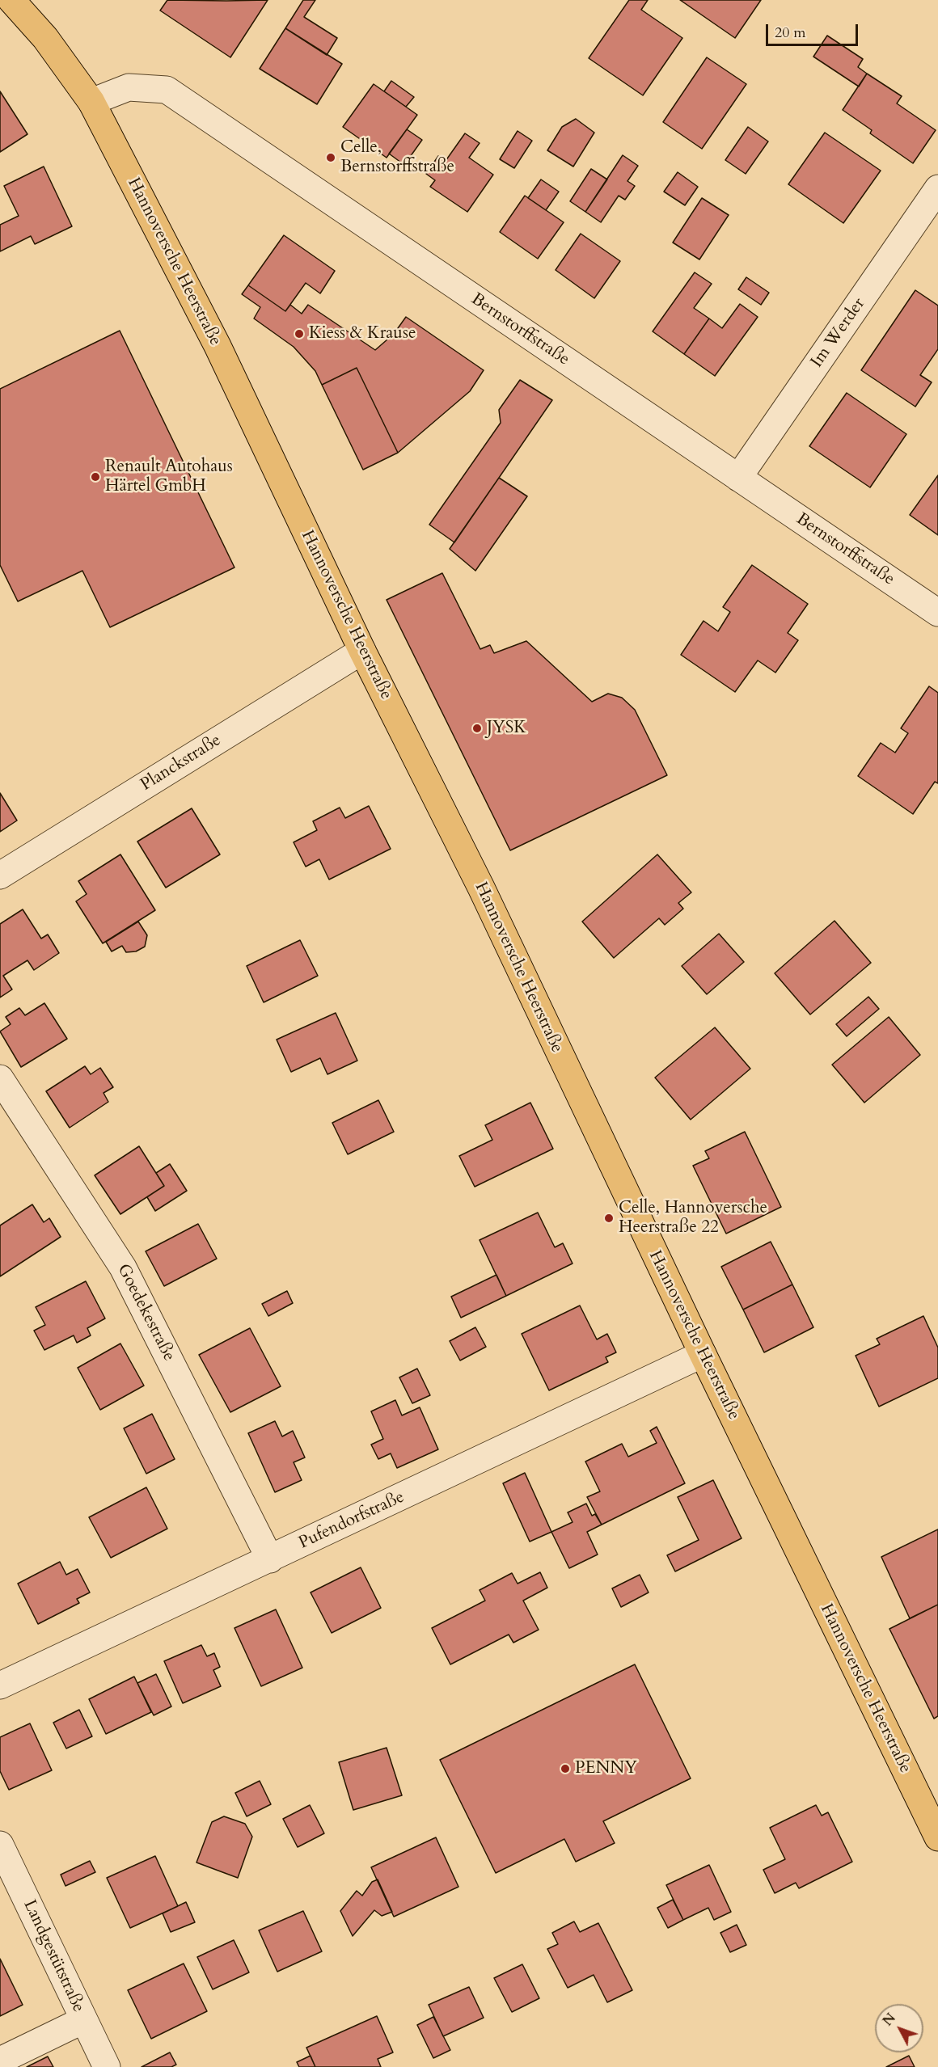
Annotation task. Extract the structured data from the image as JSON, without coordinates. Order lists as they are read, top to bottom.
{
  "streets": {
    "main road": ["Hannoversche Heerstraße"],
    "street": [
      "Bernstorffstraße",
      "Im Werder",
      "Planckstraße",
      "Goedekestraße",
      "Pufendorfstraße",
      "Landgestütstraße"
    ]
  },
  "crossings": [
    ["Hannoversche Heerstraße", "Bernstorffstraße"],
    ["Hannoversche Heerstraße", "Planckstraße"],
    ["Hannoversche Heerstraße", "Pufendorfstraße"],
    ["Bernstorffstraße", "Im Werder"],
    ["Goedekestraße", "Pufendorfstraße"]
  ],
  "places": [
    "Celle, Bernstorffstraße",
    "Kiess & Krause",
    "Renault Autohaus Härtel GmbH",
    "JYSK",
    "Celle, Hannoversche Heerstraße 22",
    "PENNY"
  ],
  "scale_bar": "20 m",
  "north": "top left"
}
